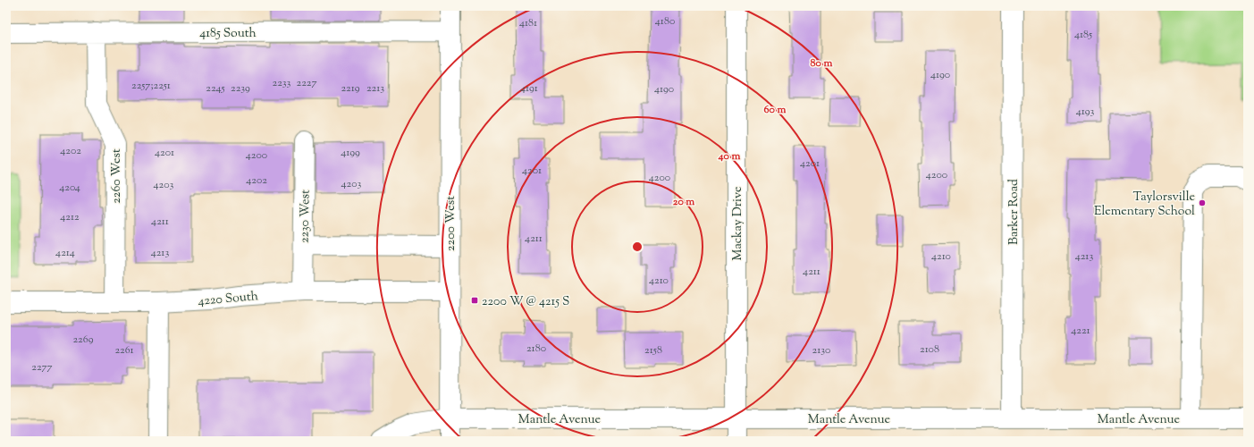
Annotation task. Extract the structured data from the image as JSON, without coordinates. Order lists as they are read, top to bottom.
{
  "streets": {
    "street": [
      "4185 South",
      "2260 West",
      "Barker Road",
      "2230 West",
      "2200 West",
      "Mackay Drive",
      "4220 South",
      "Mantle Avenue"
    ]
  },
  "crossings": [
    ["4185 South", "2260 West"],
    ["4185 South", "2200 West"],
    ["2260 West", "4220 South"],
    ["Barker Road", "Mantle Avenue"],
    ["2230 West", "4220 South"],
    ["2200 West", "4220 South"],
    ["2200 West", "Mantle Avenue"],
    ["Mackay Drive", "Mantle Avenue"]
  ],
  "places": {
    "other": ["Taylorsville Elementary School"],
    "transit": ["2200 W @ 4215 S"]
  },
  "house_numbers": [
    "4180",
    "4181",
    "4185",
    "4190",
    "2233",
    "2227",
    "2257;2251",
    "2245",
    "2239",
    "2219",
    "2213",
    "4191",
    "4190",
    "4193",
    "4202",
    "4201",
    "4199",
    "4200",
    "4201",
    "4201",
    "4200",
    "4200",
    "4202",
    "4203",
    "4203",
    "4204",
    "4212",
    "4211",
    "4211",
    "4214",
    "4213",
    "4210",
    "4213",
    "4211",
    "4210",
    "4221",
    "2269",
    "2180",
    "2108",
    "2261",
    "2158",
    "2130",
    "2277"
  ],
  "rings": [
    "80 m",
    "60 m",
    "40 m",
    "20 m"
  ]
}
